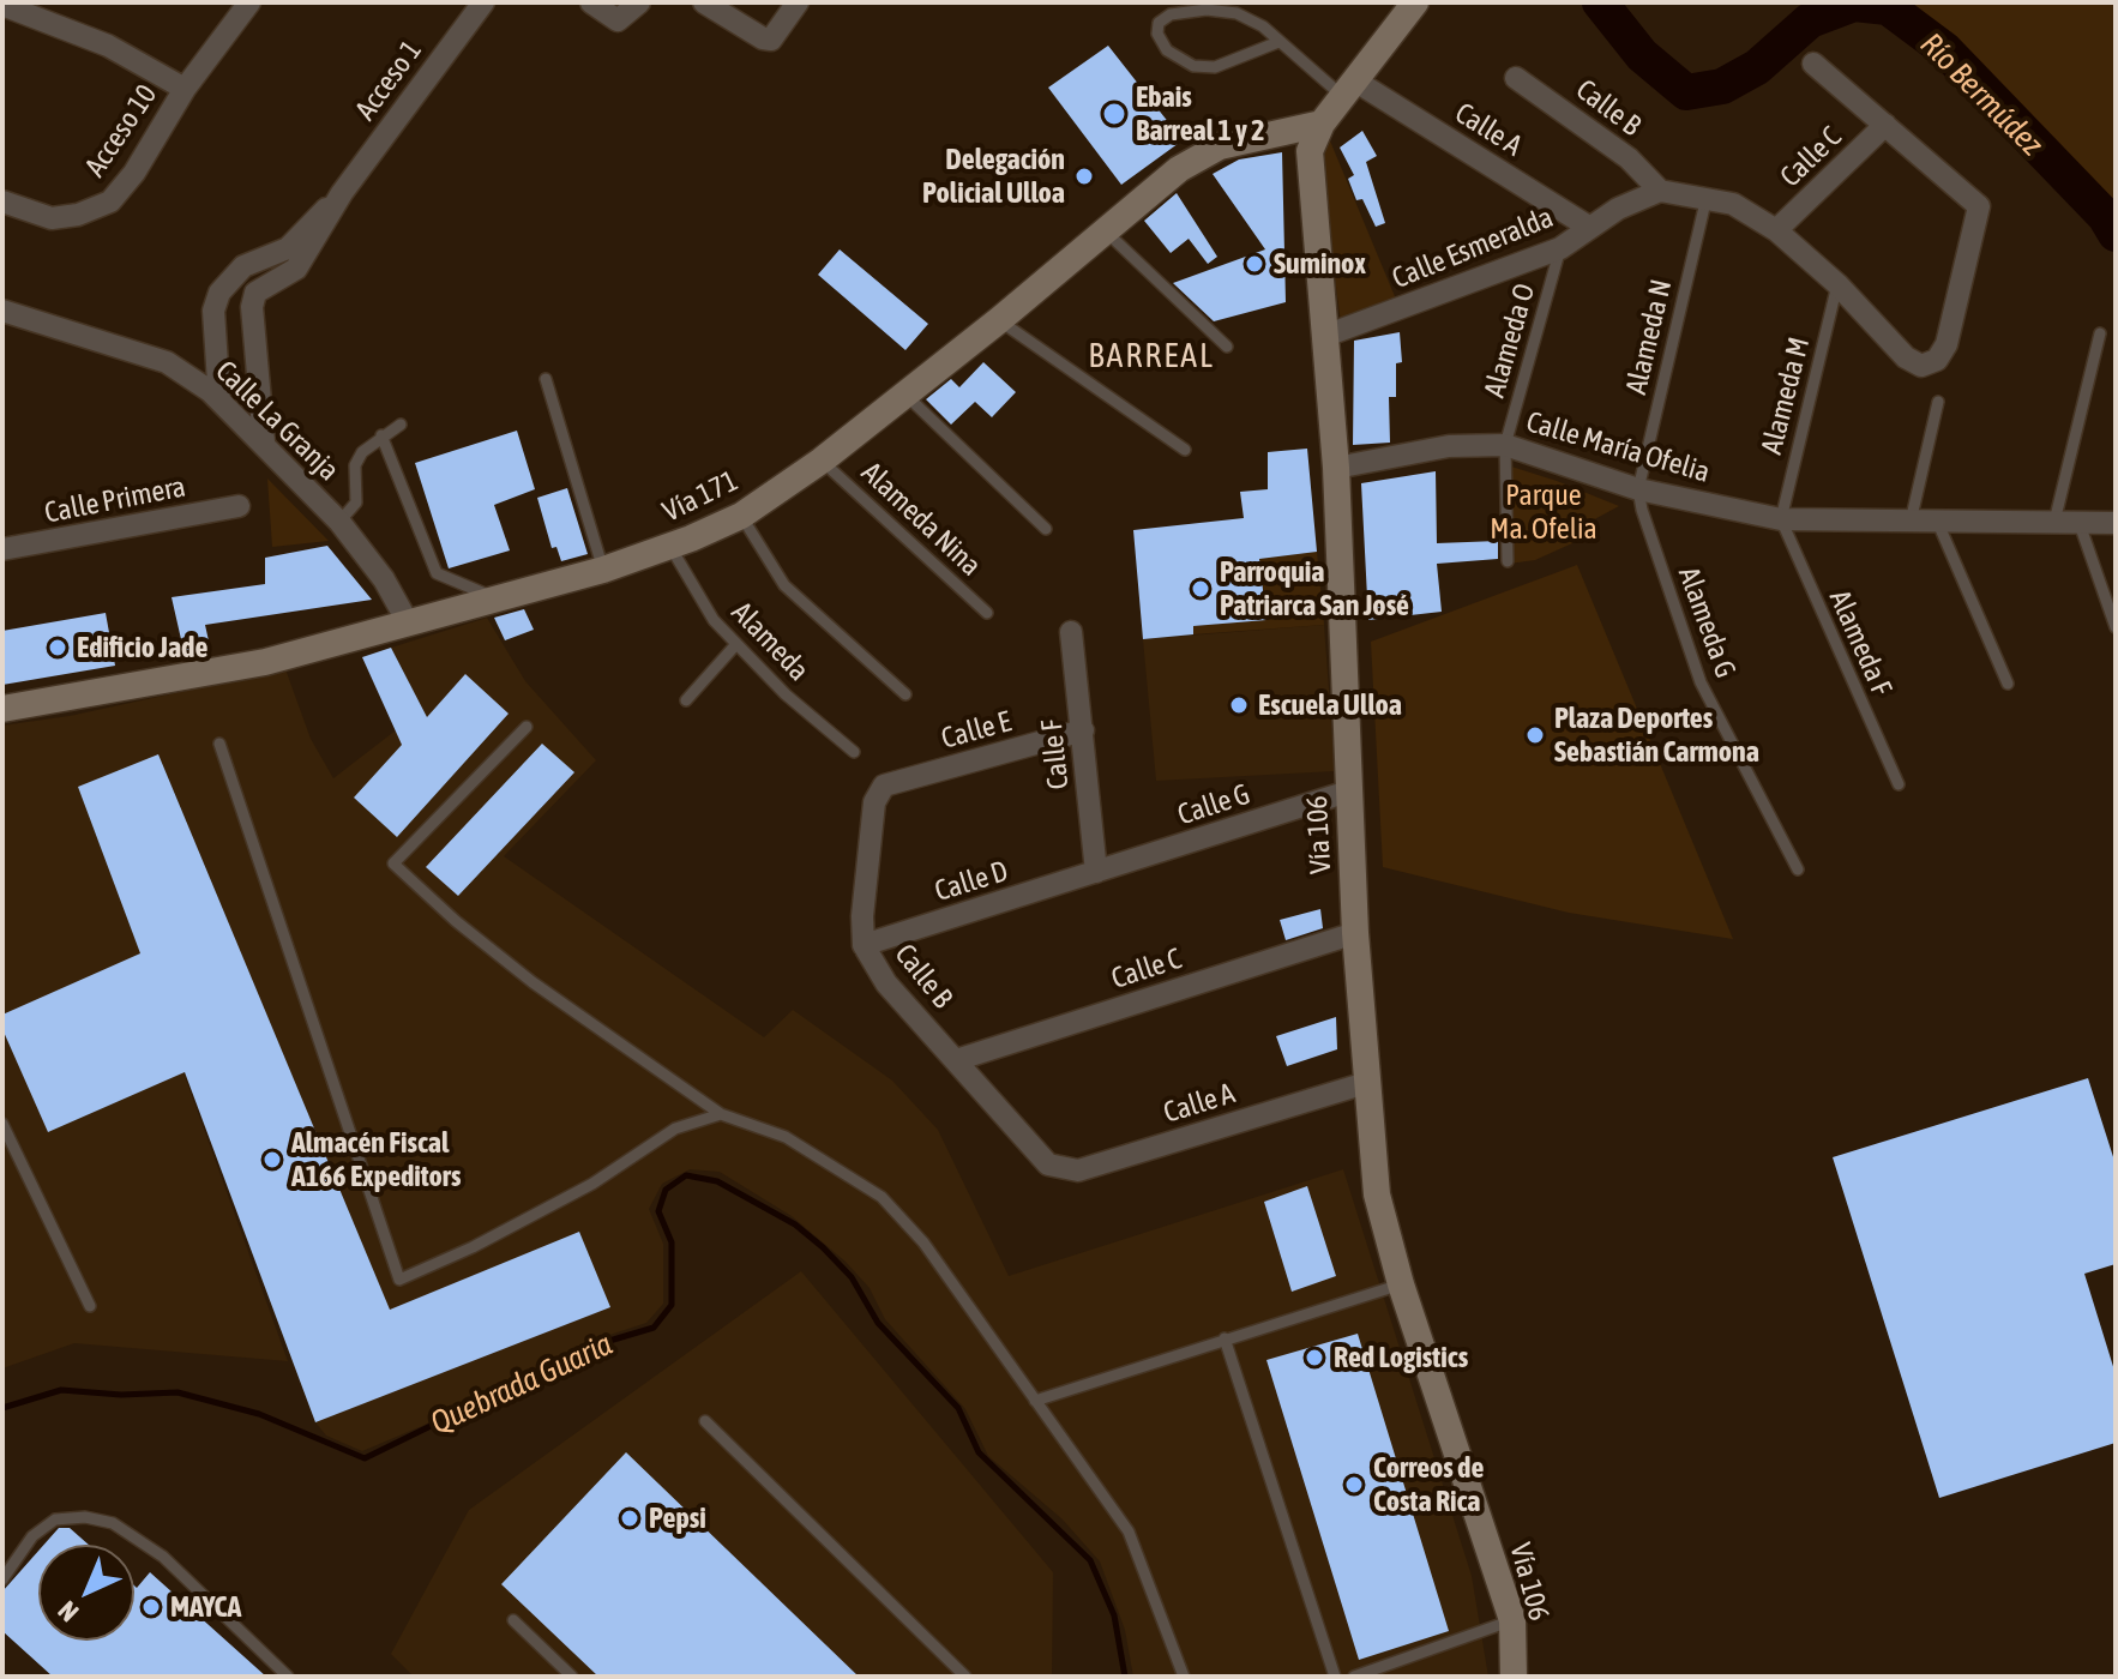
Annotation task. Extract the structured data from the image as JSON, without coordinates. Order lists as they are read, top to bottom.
{
  "streets": {
    "main road": ["Vía 171", "Vía 106"],
    "street": [
      "Acceso 1",
      "Calle B",
      "Calle A",
      "Acceso 10",
      "Calle C",
      "Calle Esmeralda",
      "Calle La Granja",
      "Calle María Ofelia",
      "Calle Primera",
      "Calle E",
      "Calle F",
      "Calle G",
      "Calle D"
    ],
    "lane": [
      "Alameda N",
      "Alameda O",
      "Alameda M",
      "Alameda Nina",
      "Alameda G",
      "Alameda",
      "Alameda F"
    ]
  },
  "crossings": [
    ["Acceso 1", "Calle La Granja"],
    ["Calle B", "Calle A"],
    ["Calle B", "Calle C"],
    ["Calle B", "Calle Esmeralda"],
    ["Calle B", "Calle E"],
    ["Calle B", "Calle D"],
    ["Calle A", "Calle Esmeralda"],
    ["Calle A", "Vía 106"],
    ["Calle C", "Vía 106"],
    ["Calle Esmeralda", "Alameda O"],
    ["Calle Esmeralda", "Vía 106"],
    ["Alameda N", "Calle María Ofelia"],
    ["Alameda N", "Alameda G"],
    ["Alameda O", "Calle María Ofelia"],
    ["Alameda M", "Calle María Ofelia"],
    ["Alameda M", "Alameda F"],
    ["Calle La Granja", "Vía 171"],
    ["Calle María Ofelia", "Alameda G"],
    ["Calle María Ofelia", "Alameda F"],
    ["Calle María Ofelia", "Vía 106"],
    ["Vía 171", "Alameda Nina"],
    ["Vía 171", "Alameda"],
    ["Vía 171", "Vía 106"],
    ["Calle E", "Calle F"],
    ["Calle F", "Calle G"],
    ["Calle F", "Calle D"],
    ["Calle G", "Vía 106"],
    ["Calle G", "Calle D"]
  ],
  "districts": ["BARREAL"],
  "water": ["Río Bermúdez", "Quebrada Guaria"],
  "parks": ["Parque Ma. Ofelia"],
  "places": [
    "Ebais Barreal 1 y 2",
    "Delegación Policial Ulloa",
    "Suminox",
    "Parroquia Patriarca San José",
    "Edificio Jade",
    "Escuela Ulloa",
    "Plaza Deportes Sebastián Carmona",
    "Almacén Fiscal A166 Expeditors",
    "Red Logistics",
    "Correos de Costa Rica",
    "Pepsi",
    "MAYCA"
  ],
  "north": "bottom left"
}
